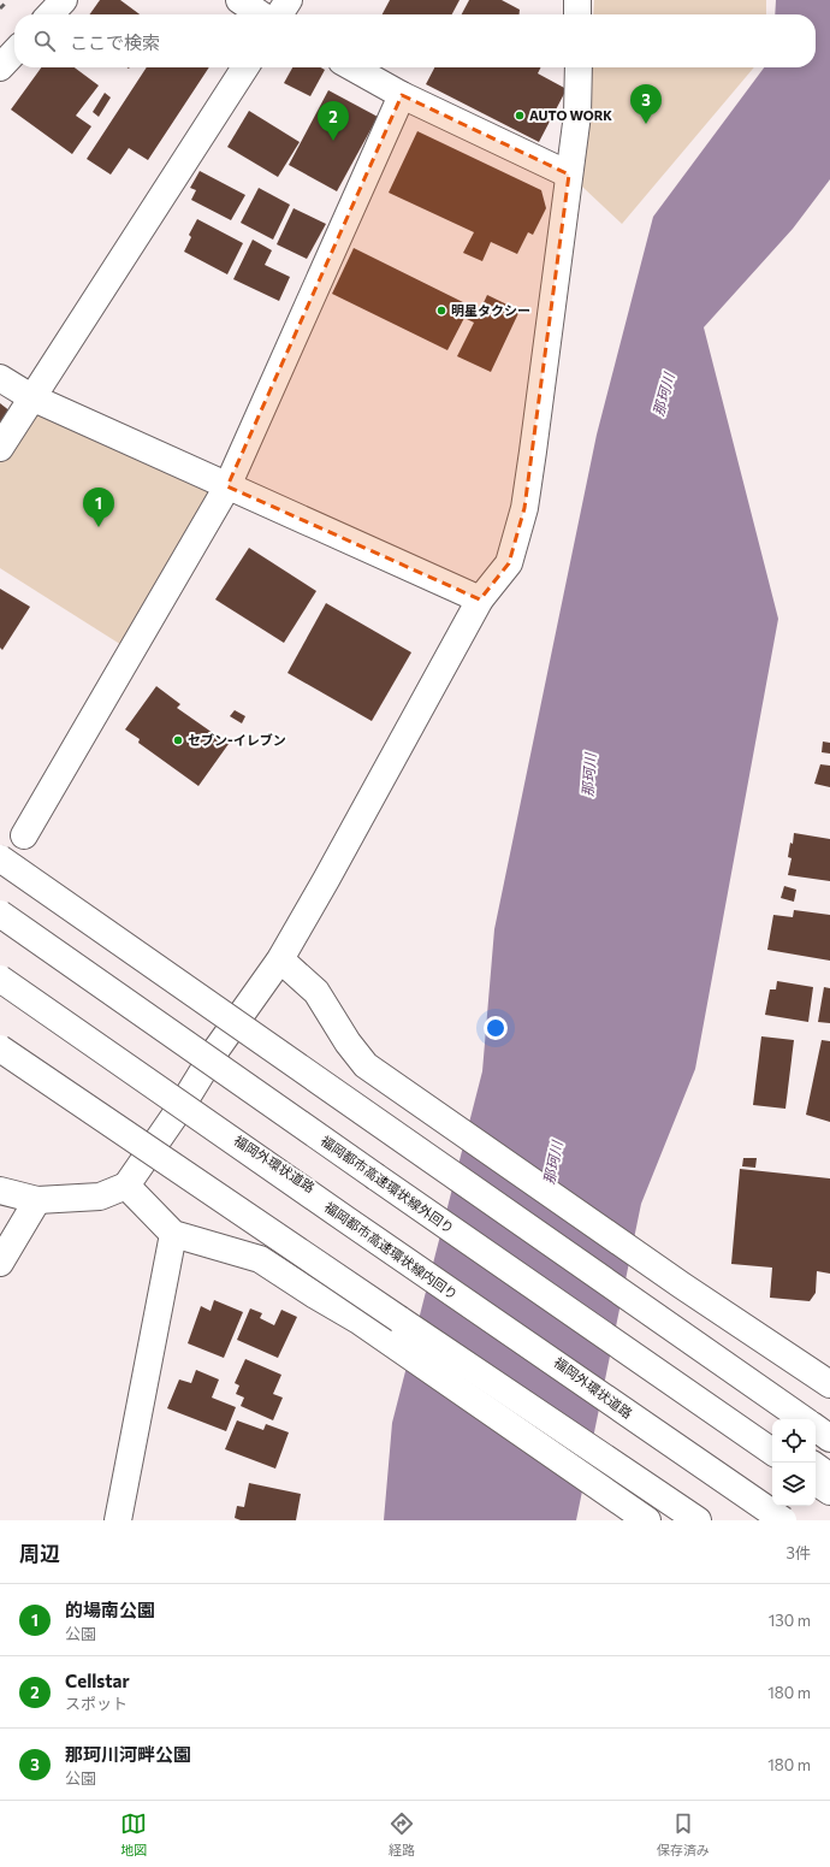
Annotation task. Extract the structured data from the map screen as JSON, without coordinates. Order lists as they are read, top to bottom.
{
  "streets": {
    "main road": ["福岡外環状道路", "福岡都市高速環状線外回り", "福岡都市高速環状線内回り"]
  },
  "crossings": [
    ["福岡外環状道路", "福岡都市高速環状線内回り"]
  ],
  "water": ["那珂川"],
  "places": ["AUTO WORK", "明星タクシー", "セブン-イレブン"],
  "page": {
    "search": "ここで検索",
    "pins": ["3", "2", "1"],
    "heading": ["周辺", "3件"],
    "list": [
      {
        "mark": "1",
        "name": "的場南公園",
        "note": "公園",
        "value": "130 m"
      },
      {
        "mark": "2",
        "name": "Cellstar",
        "note": "スポット",
        "value": "180 m"
      },
      {
        "mark": "3",
        "name": "那珂川河畔公園",
        "note": "公園",
        "value": "180 m"
      }
    ],
    "nav": ["地図", "経路", "保存済み"]
  }
}
